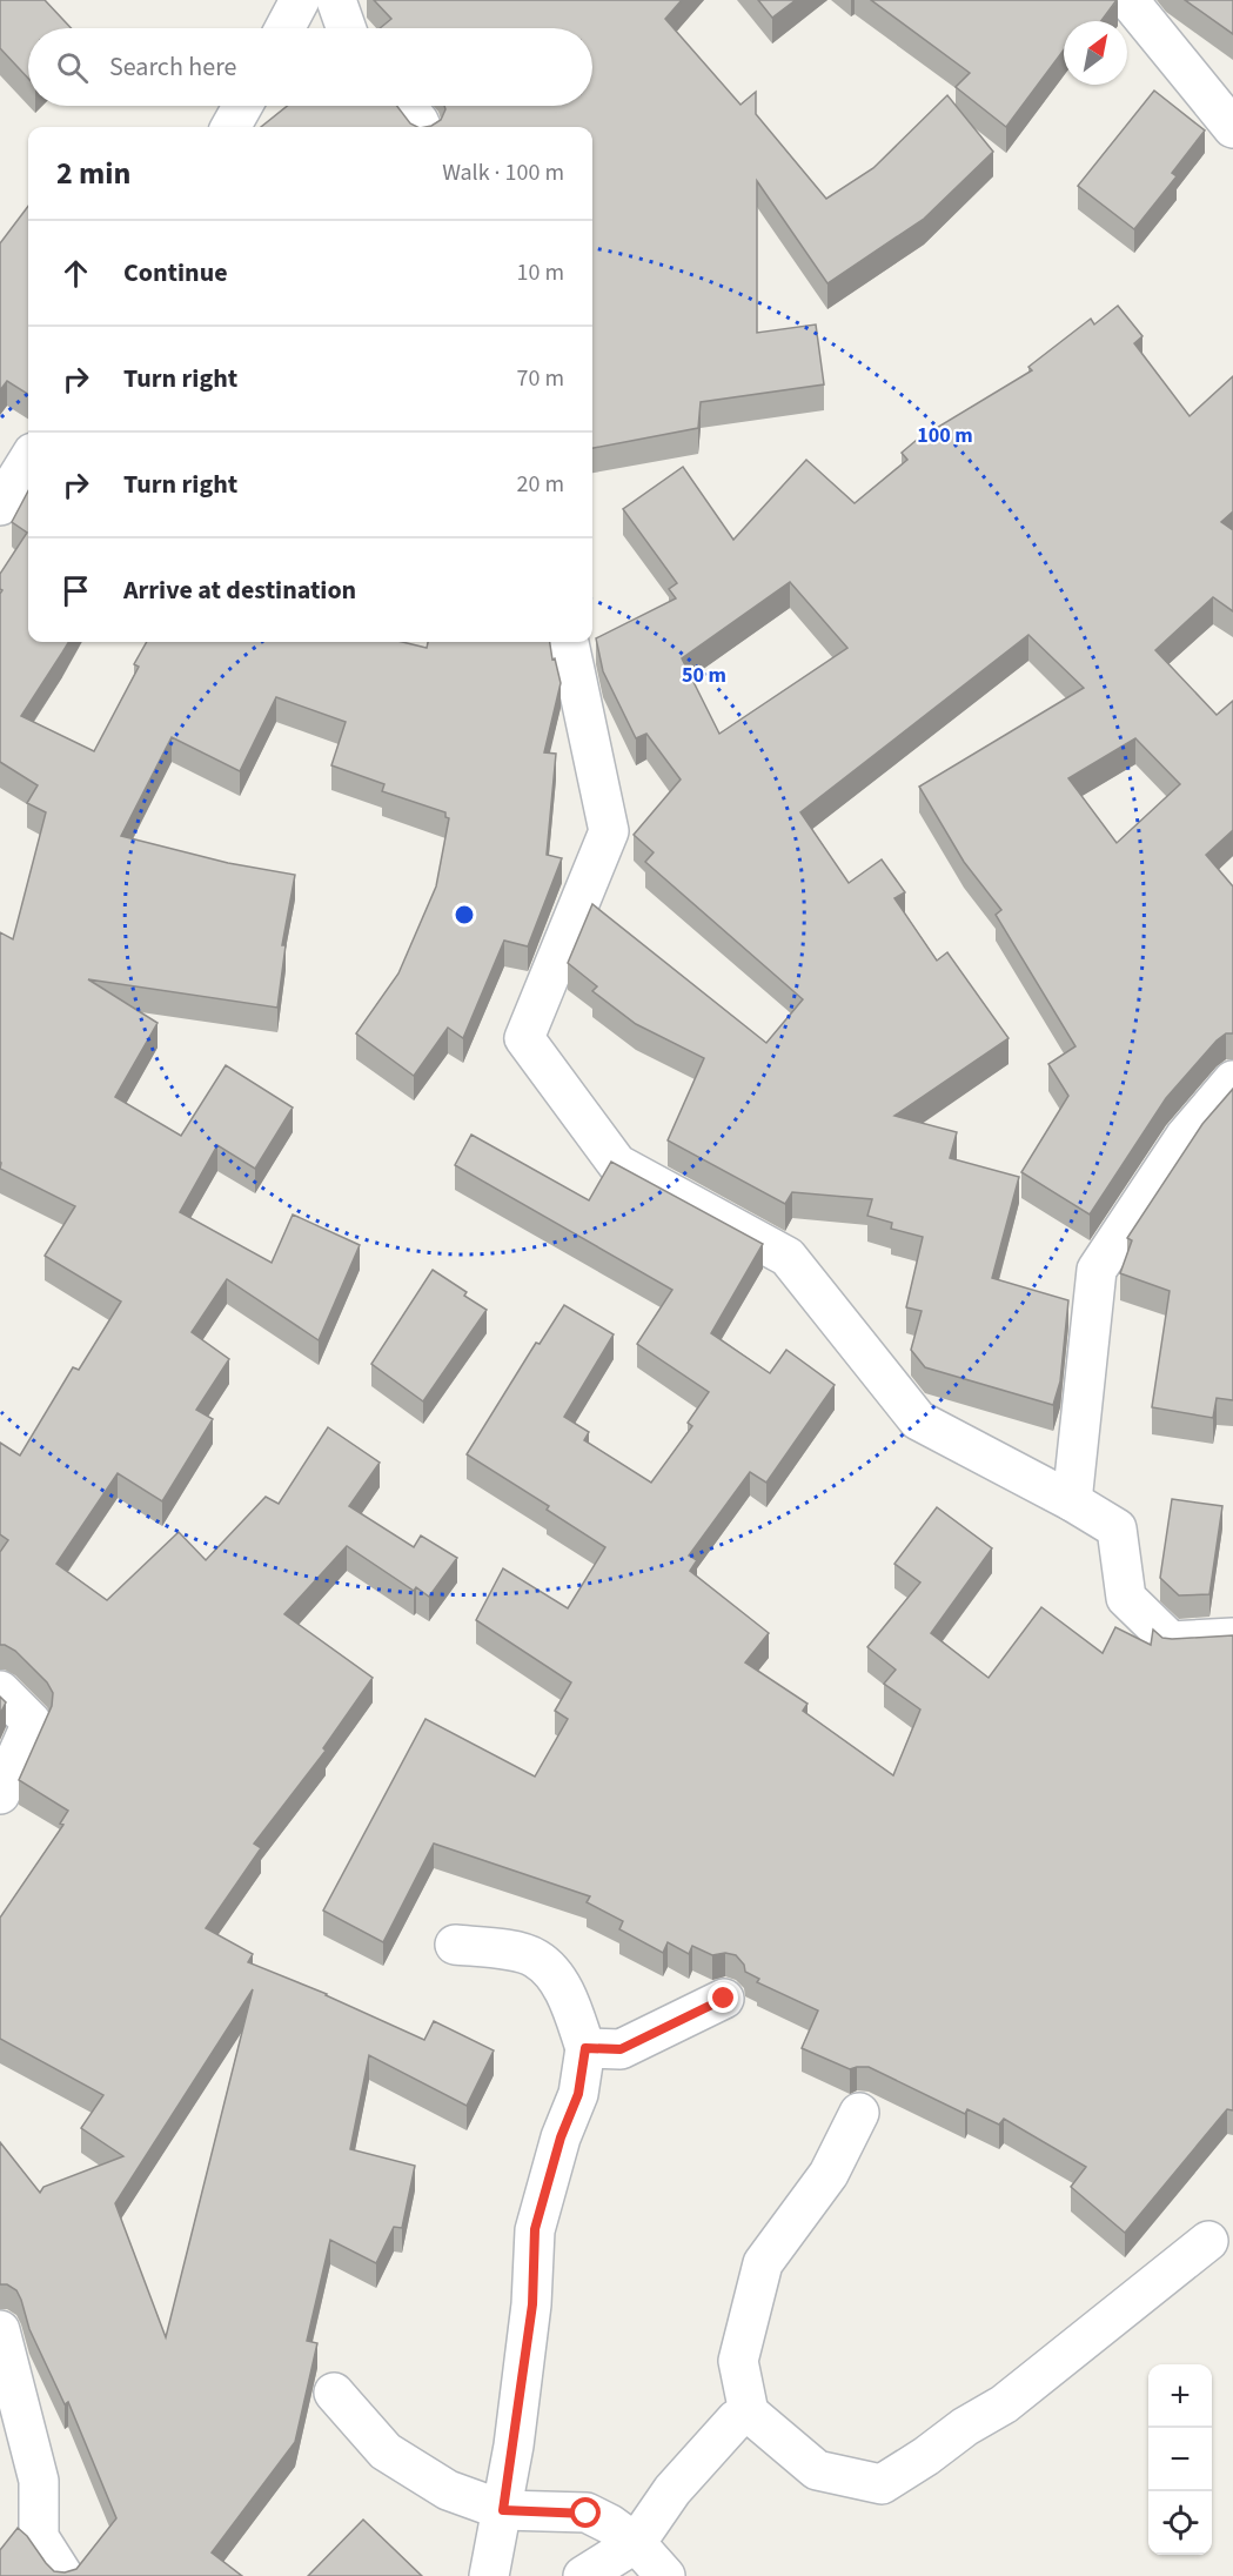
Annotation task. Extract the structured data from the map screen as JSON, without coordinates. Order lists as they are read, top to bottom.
{
  "north": "top right",
  "page": {
    "search": "Search here",
    "heading": ["2 min", "Walk · 100 m"],
    "list": [
      ["Continue", "10 m"],
      ["Turn right", "70 m"],
      ["Turn right", "20 m"],
      "Arrive at destination"
    ],
    "map_buttons": ["+", "−"]
  },
  "rings": ["100 m", "50 m"]
}
